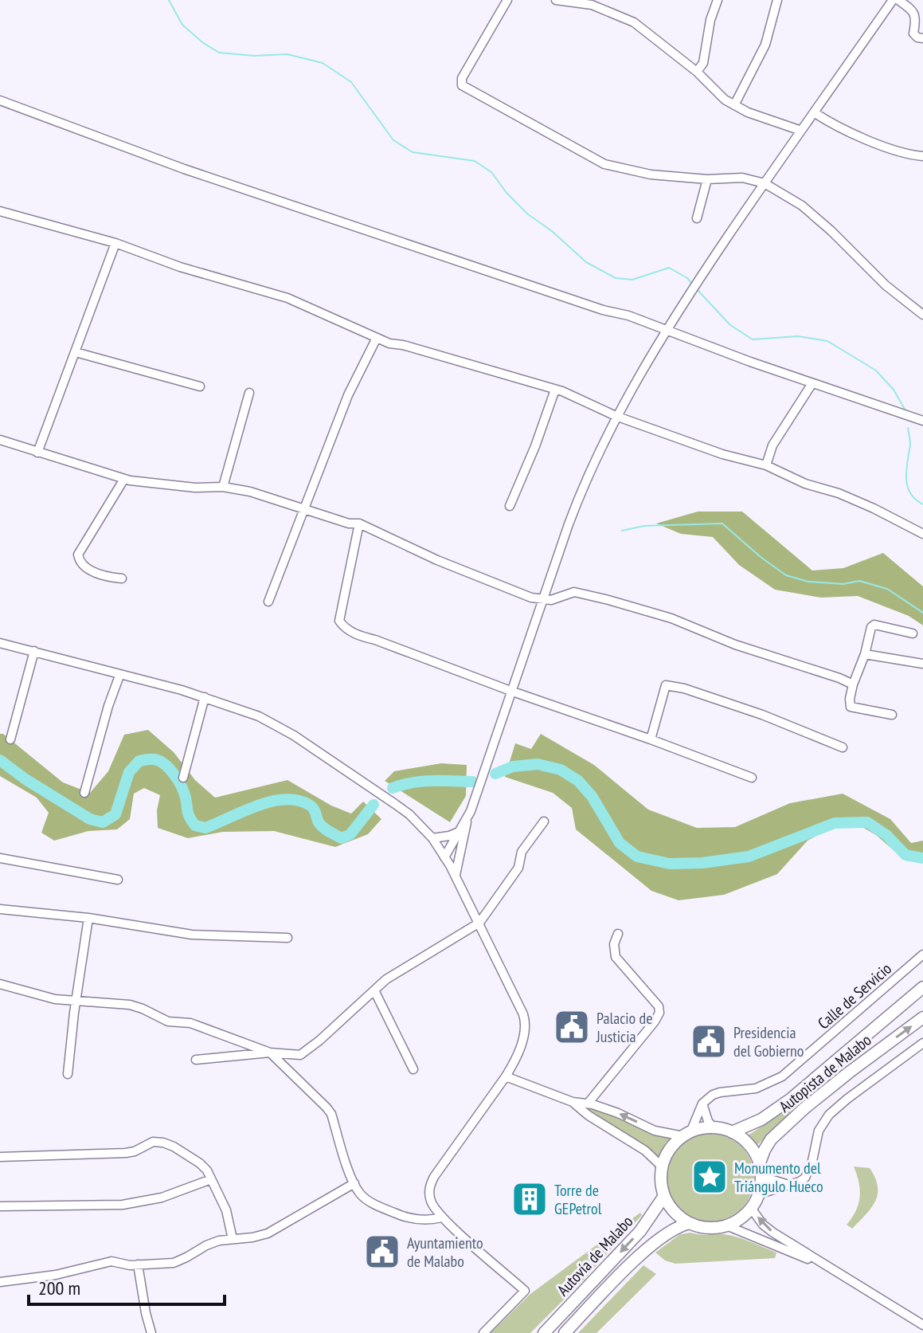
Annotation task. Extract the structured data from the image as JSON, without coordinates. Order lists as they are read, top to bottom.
{
  "streets": {
    "highway": ["Autopista de Malabo", "Autovía de Malabo"],
    "street": ["Calle de Servicio"]
  },
  "crossings": [
    ["Autopista de Malabo", "Autovía de Malabo"]
  ],
  "places": {
    "public building": ["Palacio de Justicia", "Presidencia del Gobierno", "Ayuntamiento de Malabo"],
    "place": ["Monumento del Triángulo Hueco"],
    "building": ["Torre de GEPetrol"]
  },
  "scale_bar": "200 m"
}
